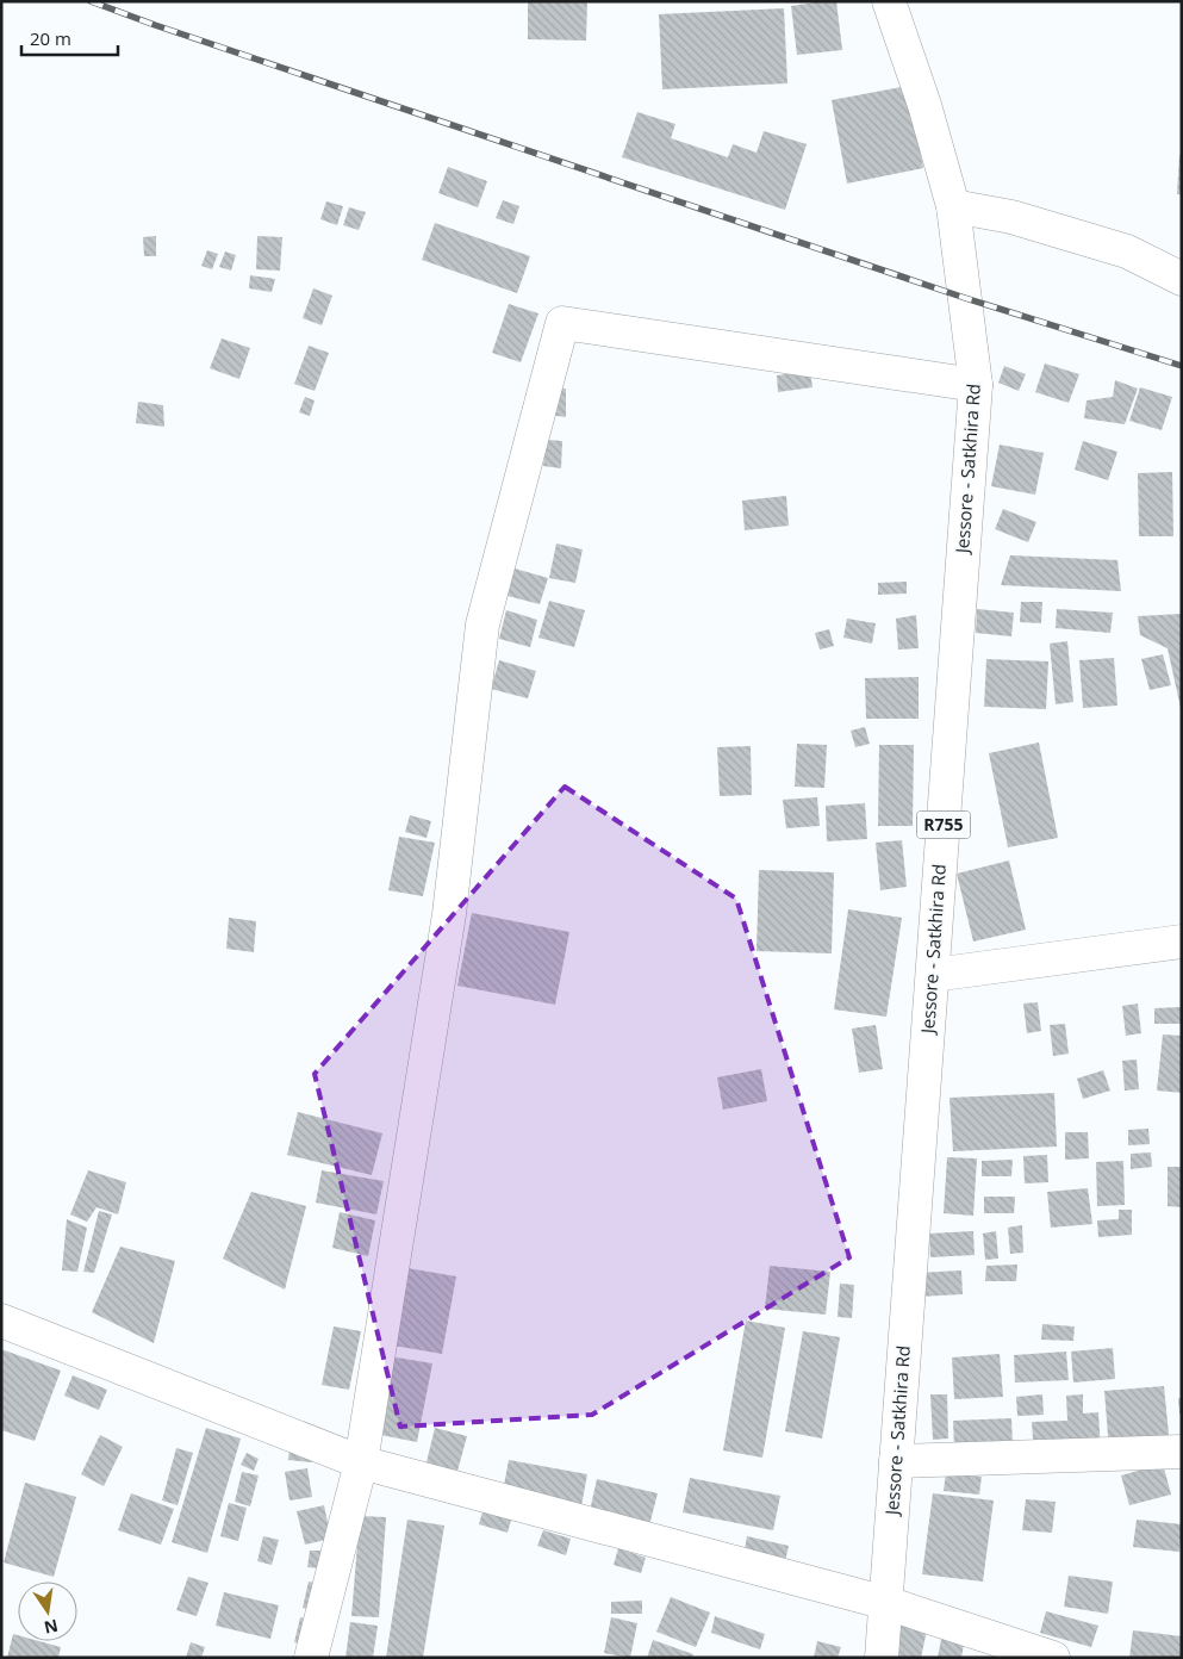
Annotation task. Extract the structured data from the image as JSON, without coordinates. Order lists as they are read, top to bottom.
{
  "streets": {
    "street": ["Jessore - Satkhira Rd", "R755"]
  },
  "scale_bar": "20 m",
  "north": "bottom"
}
